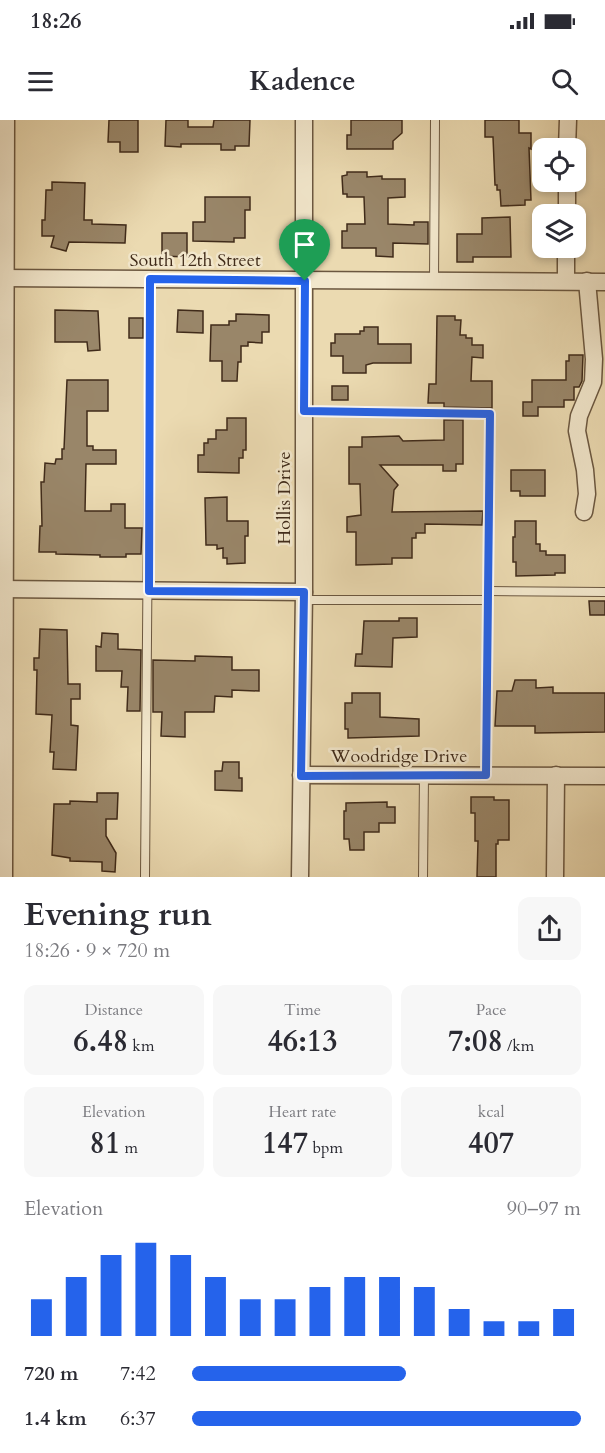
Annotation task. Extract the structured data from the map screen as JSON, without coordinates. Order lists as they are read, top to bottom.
{
  "streets": {
    "street": ["South 12th Street", "Hollis Drive", "Woodridge Drive"]
  },
  "crossings": [
    ["South 12th Street", "Hollis Drive"],
    ["Hollis Drive", "Woodridge Drive"]
  ],
  "page": {
    "status": "18:26",
    "header": "Kadence",
    "heading": ["Evening run", "18:26 · 9 × 720 m"],
    "stats": [
      ["Distance", "6.48 km"],
      ["Time", "46:13"],
      ["Pace", "7:08 /km"],
      ["Elevation", "81 m"],
      ["Heart rate", "147 bpm"],
      ["kcal", "407"]
    ],
    "chart": ["Elevation", "90–97 m"],
    "list": [
      {
        "name": "720 m",
        "note": "7:42"
      },
      {
        "name": "1.4 km",
        "note": "6:37"
      }
    ]
  }
}
